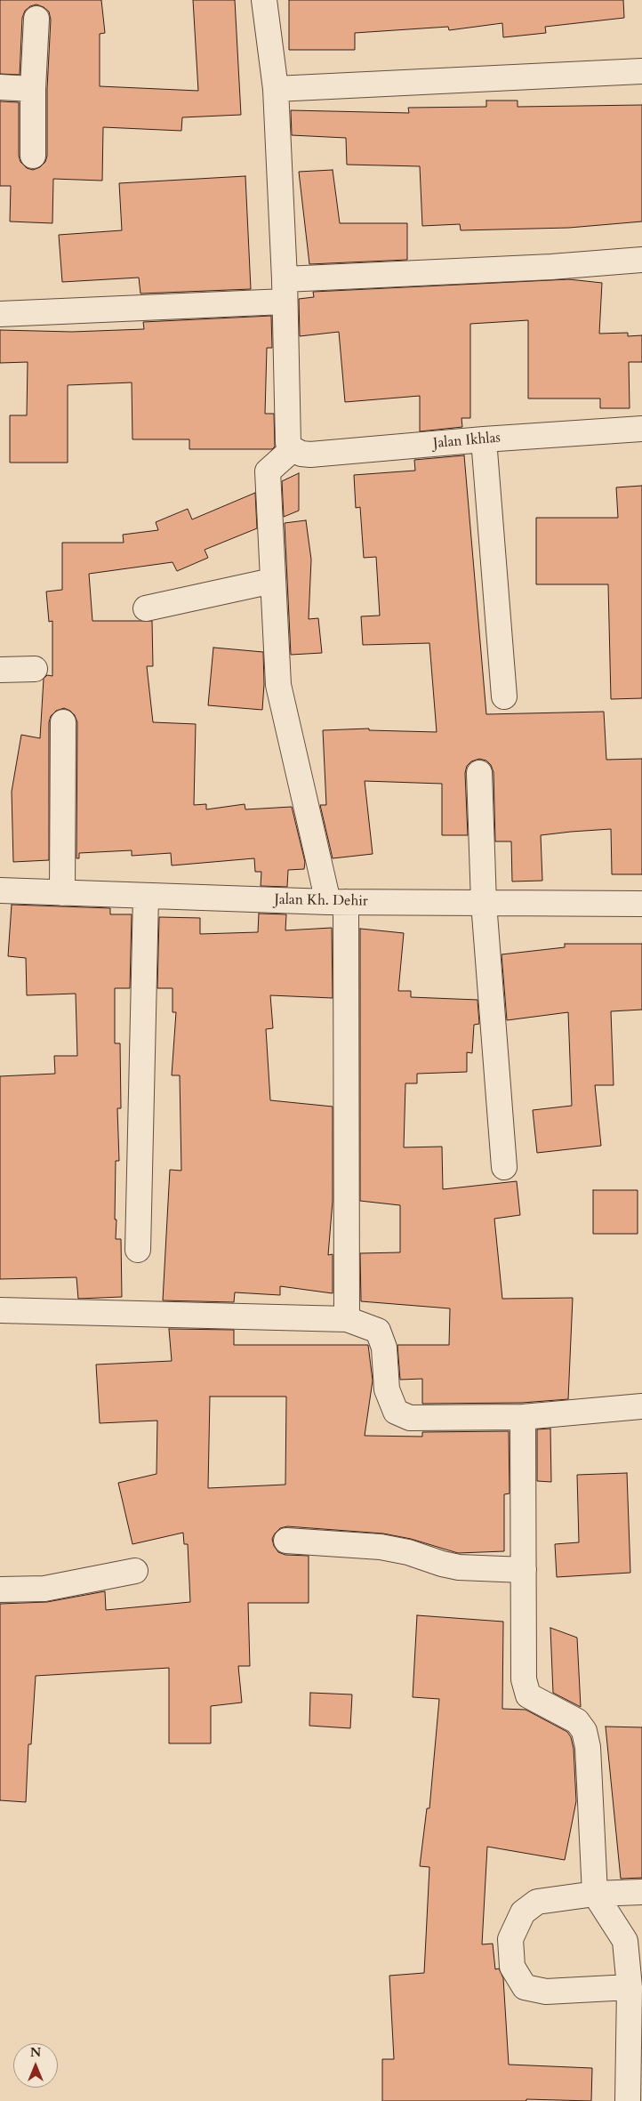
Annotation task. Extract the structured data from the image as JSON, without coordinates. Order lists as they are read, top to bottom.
{
  "streets": {
    "street": ["Jalan Ikhlas", "Jalan Kh. Dehir"]
  },
  "north": "top"
}
